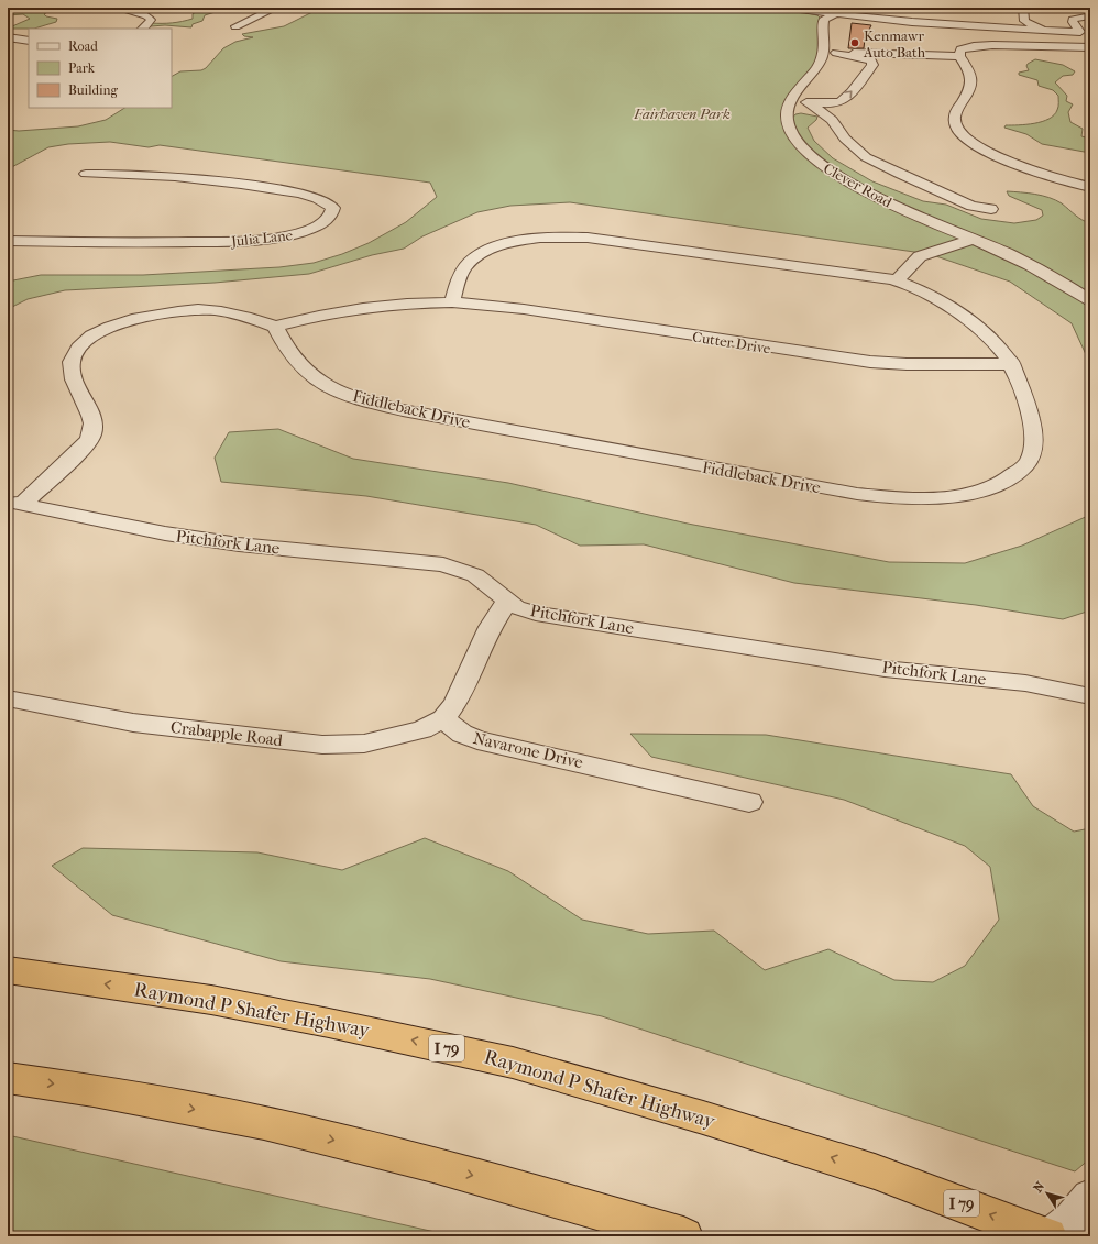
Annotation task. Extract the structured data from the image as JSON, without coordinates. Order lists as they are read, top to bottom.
{
  "streets": {
    "highway": ["Raymond P Shafer Highway", "I 79"],
    "street": [
      "Clever Road",
      "Julia Lane",
      "Cutter Drive",
      "Fiddleback Drive",
      "Pitchfork Lane",
      "Crabapple Road",
      "Navarone Drive"
    ]
  },
  "crossings": [
    ["Cutter Drive", "Fiddleback Drive"],
    ["Crabapple Road", "Navarone Drive"]
  ],
  "parks": ["Fairhaven Park"],
  "places": ["Kenmawr Auto Bath"],
  "legend": ["Road", "Park", "Building"],
  "north": "top left"
}
